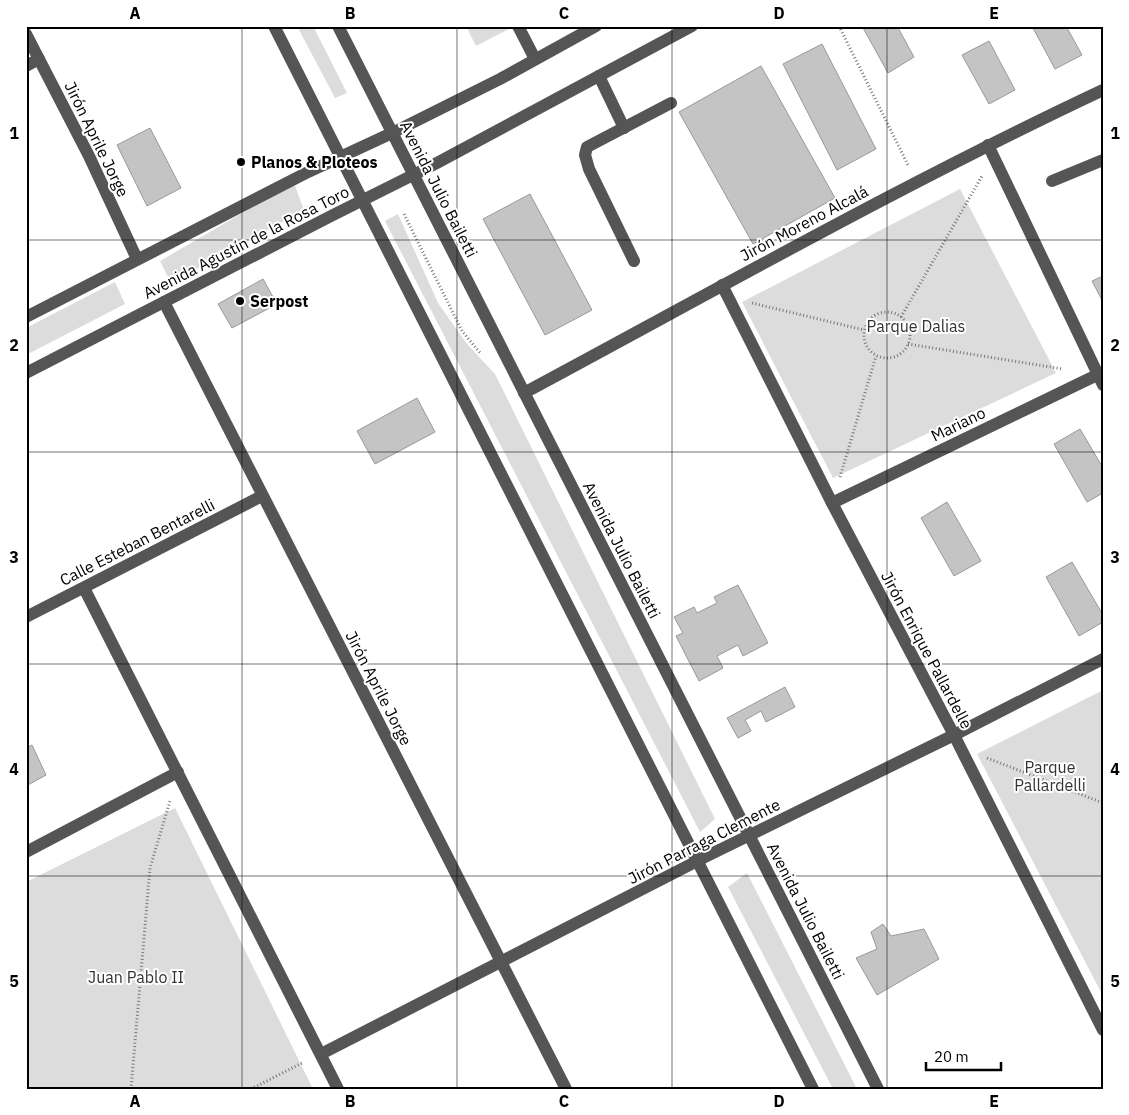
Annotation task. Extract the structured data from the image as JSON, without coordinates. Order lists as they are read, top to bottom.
{
  "streets": {
    "street": [
      "Jirón Aprile Jorge",
      "Avenida Julio Bailetti",
      "Jirón Moreno Alcalá",
      "Avenida Agustín de la Rosa Toro",
      "Mariano",
      "Calle Esteban Bentarelli",
      "Jirón Enrique Pallardelle",
      "Jirón Parraga Clemente"
    ]
  },
  "crossings": [
    ["Jirón Aprile Jorge", "Avenida Agustín de la Rosa Toro"],
    ["Jirón Aprile Jorge", "Calle Esteban Bentarelli"],
    ["Jirón Aprile Jorge", "Jirón Parraga Clemente"],
    ["Avenida Julio Bailetti", "Jirón Moreno Alcalá"],
    ["Avenida Julio Bailetti", "Avenida Agustín de la Rosa Toro"],
    ["Avenida Julio Bailetti", "Jirón Parraga Clemente"],
    ["Jirón Moreno Alcalá", "Jirón Enrique Pallardelle"],
    ["Mariano", "Jirón Enrique Pallardelle"],
    ["Jirón Enrique Pallardelle", "Jirón Parraga Clemente"]
  ],
  "parks": ["Parque Dalias", "Parque Pallardelli", "Juan Pablo II"],
  "places": ["Planos & Ploteos", "Serpost"],
  "scale_bar": "20 m",
  "grid": {
    "columns": [
      "A",
      "B",
      "C",
      "D",
      "E"
    ],
    "rows": [
      "1",
      "2",
      "3",
      "4",
      "5"
    ]
  }
}
